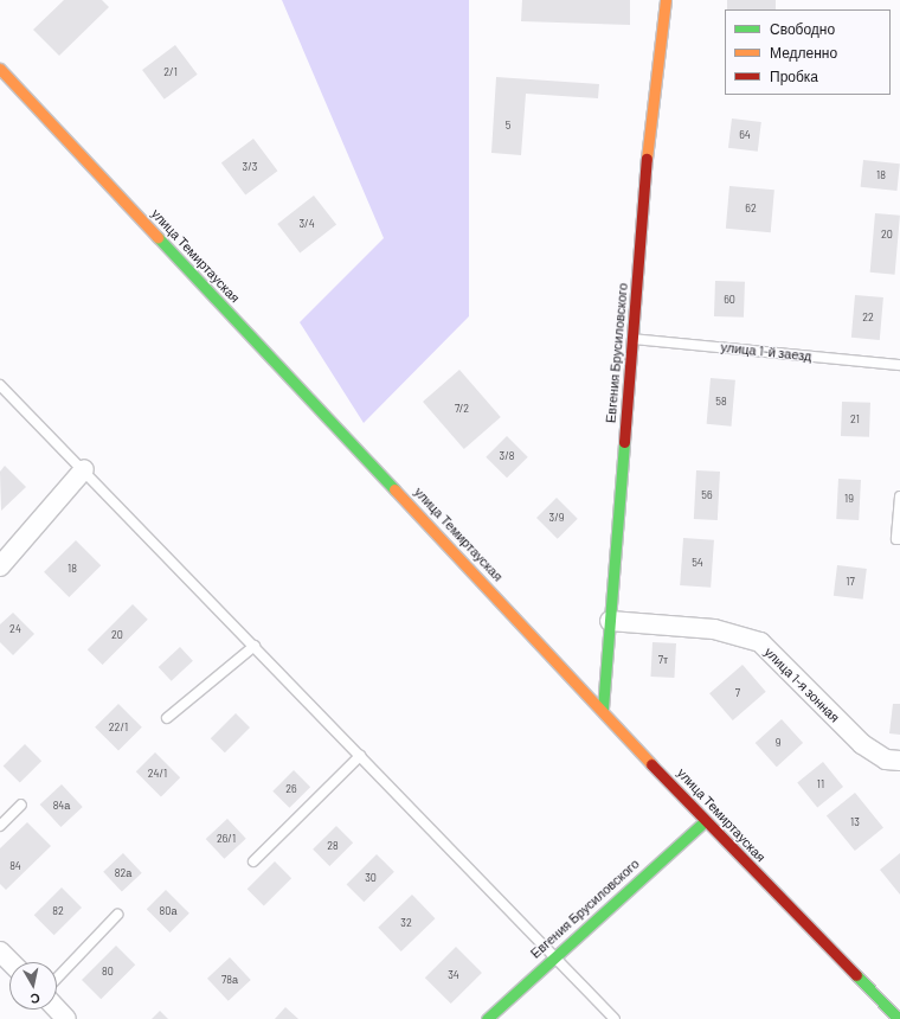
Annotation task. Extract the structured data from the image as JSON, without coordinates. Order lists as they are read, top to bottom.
{
  "streets": {
    "street": ["улица Темиртауская", "Евгения Брусиловского", "улица 1-я зонная"],
    "lane": ["улица 1-й заезд"]
  },
  "crossings": [
    ["улица Темиртауская", "Евгения Брусиловского"],
    ["улица 1-й заезд", "Евгения Брусиловского"],
    ["Евгения Брусиловского", "улица 1-я зонная"]
  ],
  "house_numbers": [
    "2/1",
    "5",
    "64",
    "3/3",
    "18",
    "62",
    "3/4",
    "20",
    "60",
    "22",
    "58",
    "7/2",
    "21",
    "3/8",
    "56",
    "19",
    "3/9",
    "54",
    "18",
    "17",
    "24",
    "20",
    "7т",
    "7",
    "22/1",
    "9",
    "24/1",
    "11",
    "26",
    "84а",
    "13",
    "26/1",
    "28",
    "84",
    "82а",
    "30",
    "82",
    "80а",
    "32",
    "80",
    "34",
    "78а"
  ],
  "legend": ["Свободно", "Медленно", "Пробка"],
  "north": "bottom"
}
